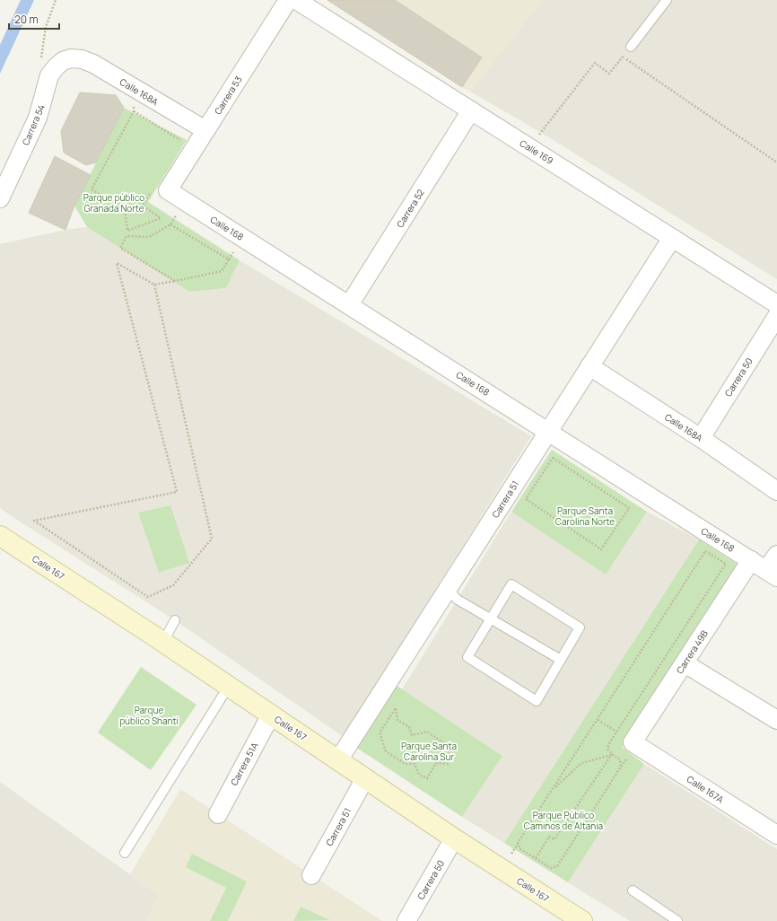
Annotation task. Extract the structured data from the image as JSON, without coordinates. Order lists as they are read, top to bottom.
{
  "streets": {
    "street": [
      "Calle 168A",
      "Carrera 53",
      "Carrera 54",
      "Calle 169",
      "Carrera 52",
      "Calle 168",
      "Carrera 50",
      "Carrera 51",
      "Calle 167",
      "Carrera 49B",
      "Carrera 51A",
      "Calle 167A"
    ]
  },
  "crossings": [
    ["Calle 168A", "Carrera 53"],
    ["Calle 168A", "Carrera 54"],
    ["Calle 168A", "Carrera 50"],
    ["Calle 168A", "Carrera 51"],
    ["Carrera 53", "Calle 168"],
    ["Calle 169", "Carrera 52"],
    ["Calle 169", "Carrera 51"],
    ["Carrera 52", "Calle 168"],
    ["Calle 168", "Carrera 51"],
    ["Calle 168", "Carrera 49B"],
    ["Carrera 50", "Calle 167"],
    ["Carrera 51", "Calle 167"],
    ["Calle 167", "Carrera 51A"],
    ["Carrera 49B", "Calle 167A"]
  ],
  "parks": [
    "Parque público Granada Norte",
    "Parque Santa Carolina Norte",
    "Parque público Shanti",
    "Parque Santa Carolina Sur",
    "Parque Público Caminos de Altania"
  ],
  "scale_bar": "20 m"
}
